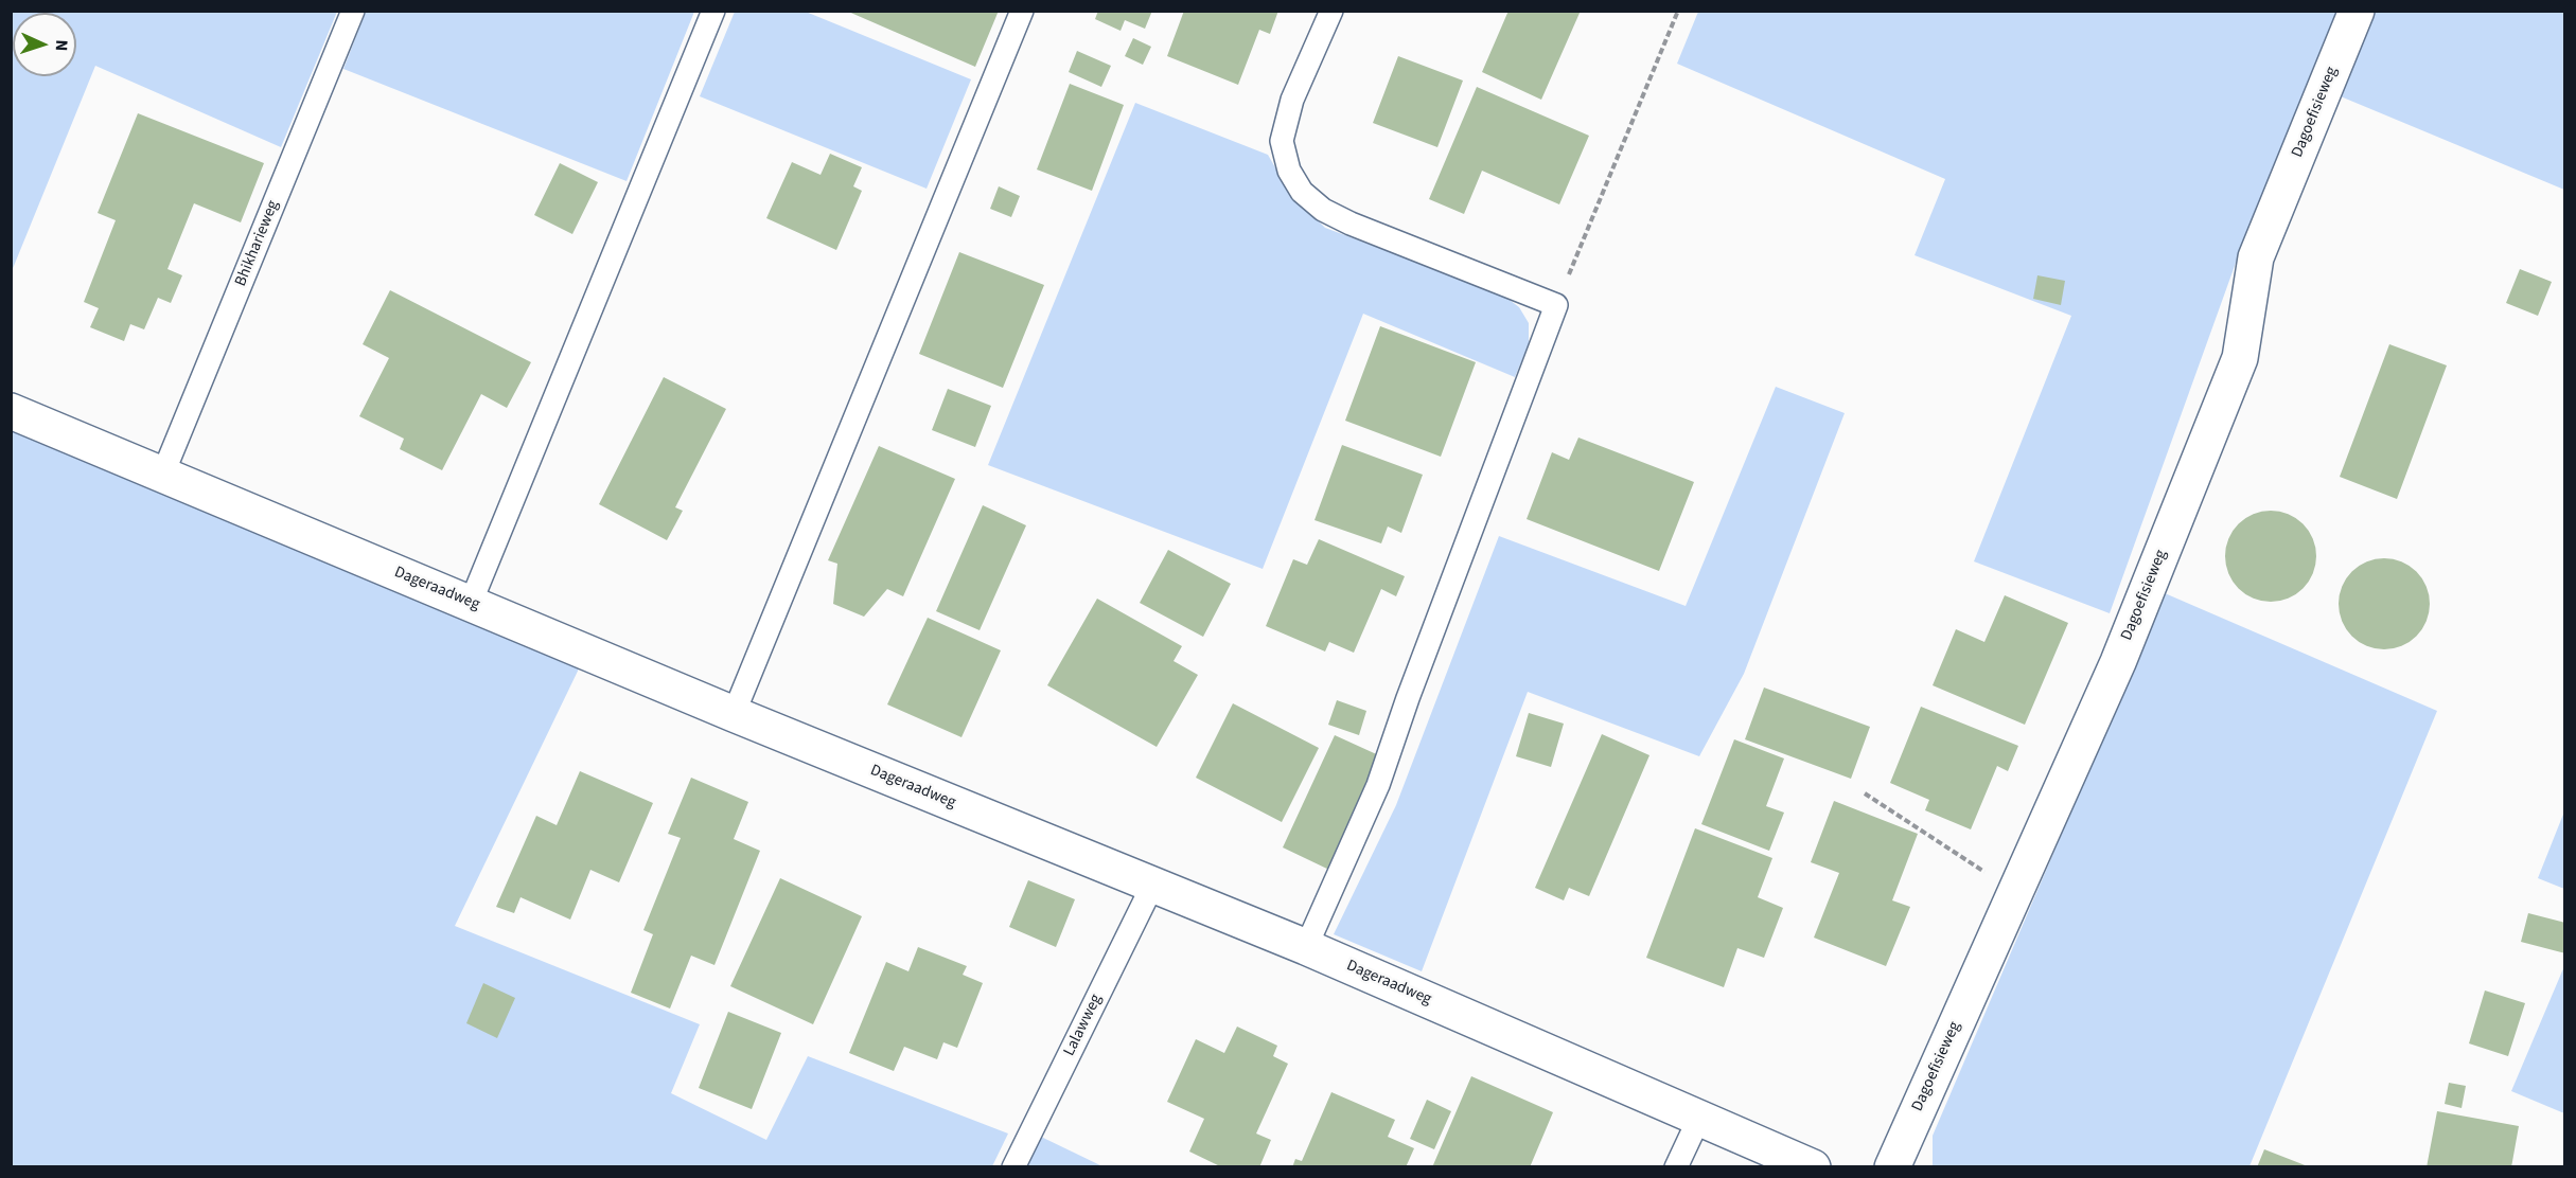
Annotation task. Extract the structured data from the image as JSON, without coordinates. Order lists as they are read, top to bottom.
{
  "streets": {
    "street": ["Dagoefisieweg", "Dageraadweg"],
    "lane": ["Bhikharieweg", "Lalawweg"]
  },
  "crossings": [
    ["Bhikharieweg", "Dageraadweg"],
    ["Dageraadweg", "Lalawweg"]
  ],
  "north": "right"
}
